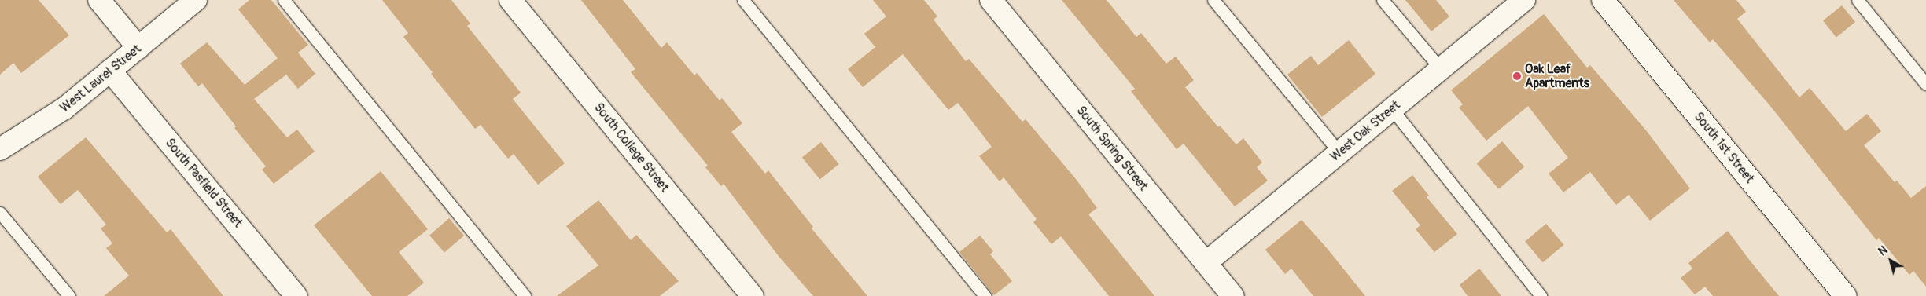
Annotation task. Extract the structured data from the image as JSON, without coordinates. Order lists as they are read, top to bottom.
{
  "streets": {
    "street": [
      "West Laurel Street",
      "West Oak Street",
      "South College Street",
      "South 1st Street",
      "South Spring Street",
      "South Pasfield Street"
    ]
  },
  "crossings": [
    ["West Laurel Street", "South Pasfield Street"],
    ["West Oak Street", "South Spring Street"]
  ],
  "places": ["Oak Leaf Apartments"],
  "north": "top left"
}
